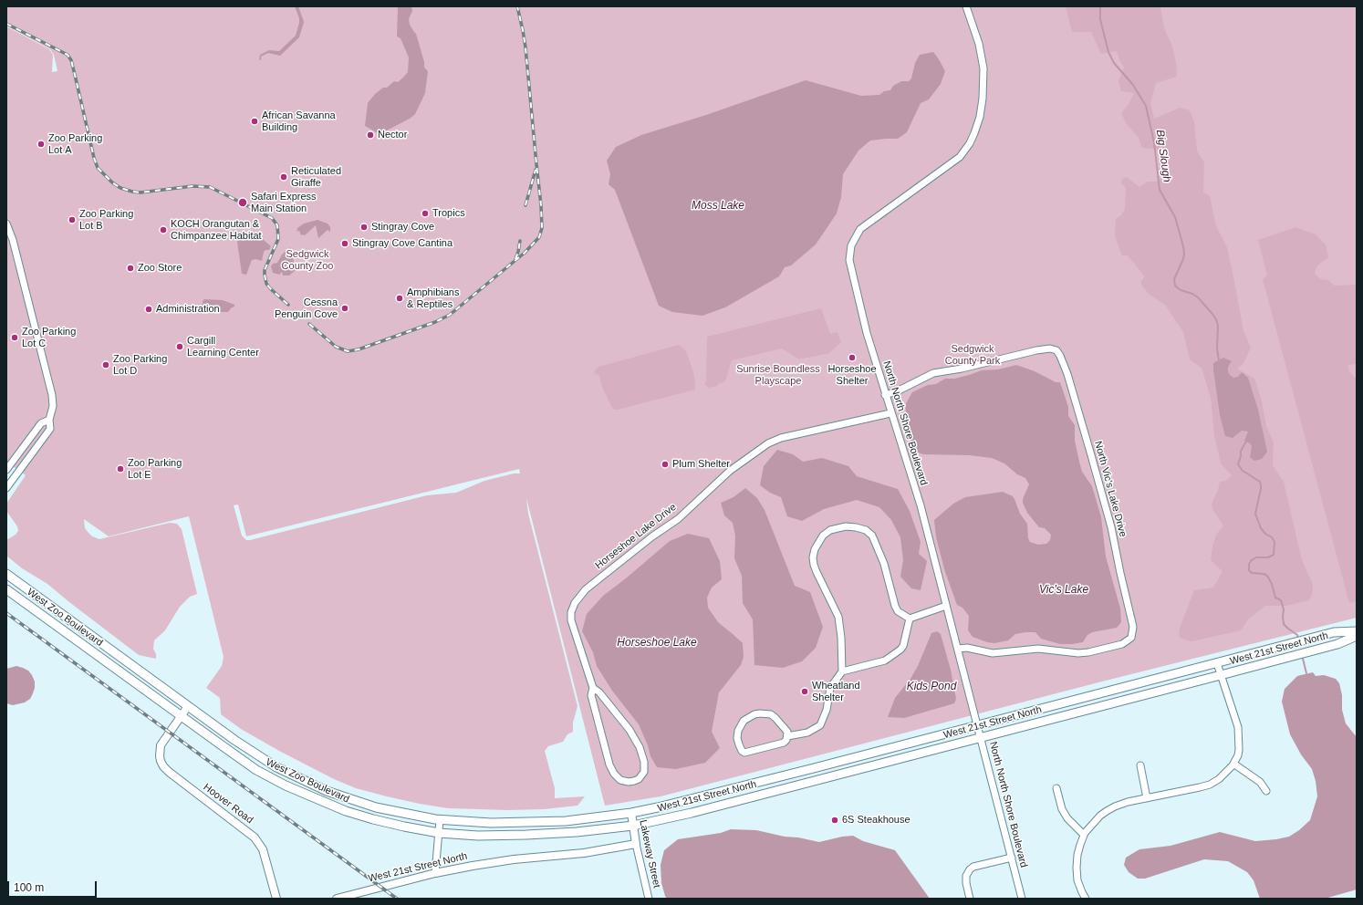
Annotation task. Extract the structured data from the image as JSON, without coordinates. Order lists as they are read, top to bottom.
{
  "streets": {
    "main road": ["West Zoo Boulevard", "West 21st Street North"],
    "street": [
      "North North Shore Boulevard",
      "North Vic's Lake Drive",
      "Horseshoe Lake Drive",
      "Hoover Road",
      "Lakeway Street"
    ]
  },
  "crossings": [
    ["North North Shore Boulevard", "North Vic's Lake Drive"],
    ["North North Shore Boulevard", "Horseshoe Lake Drive"],
    ["North North Shore Boulevard", "West 21st Street North"],
    ["West Zoo Boulevard", "West 21st Street North"],
    ["West Zoo Boulevard", "Hoover Road"],
    ["West Zoo Boulevard", "Lakeway Street"],
    ["West 21st Street North", "Lakeway Street"]
  ],
  "water": [
    "Big Slough",
    "Moss Lake",
    "Vic's Lake",
    "Horseshoe Lake",
    "Kids Pond"
  ],
  "parks": ["Sedgwick County Zoo", "Sedgwick County Park", "Sunrise Boundless Playscape"],
  "places": [
    "African Savanna Building",
    "Nector",
    "Zoo Parking Lot A",
    "Reticulated Giraffe",
    "Safari Express Main Station",
    "Tropics",
    "Zoo Parking Lot B",
    "Stingray Cove",
    "KOCH Orangutan & Chimpanzee Habitat",
    "Stingray Cove Cantina",
    "Zoo Store",
    "Amphibians & Reptiles",
    "Cessna Penguin Cove",
    "Administration",
    "Zoo Parking Lot C",
    "Cargill Learning Center",
    "Horseshoe Shelter",
    "Zoo Parking Lot D",
    "Plum Shelter",
    "Zoo Parking Lot E",
    "Wheatland Shelter",
    "6S Steakhouse"
  ],
  "scale_bar": "100 m"
}
